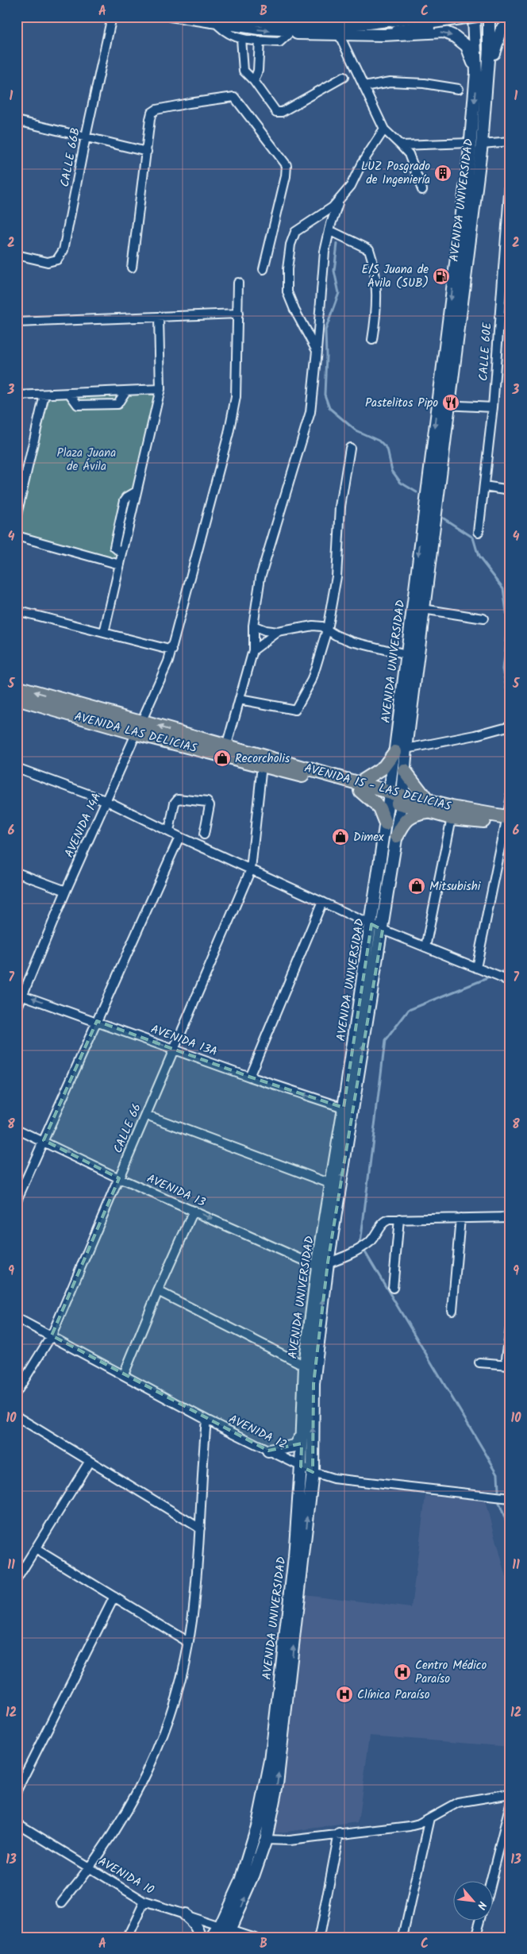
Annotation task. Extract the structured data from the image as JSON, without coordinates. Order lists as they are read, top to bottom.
{
  "streets": {
    "main road": ["AVENIDA LAS DELICIAS", "AVENIDA 15 - LAS DELICIAS"],
    "street": [
      "CALLE 66B",
      "AVENIDA UNIVERSIDAD",
      "CALLE 60E",
      "AVENIDA 14A",
      "AVENIDA 13A",
      "CALLE 66",
      "AVENIDA 13",
      "AVENIDA 12",
      "AVENIDA 10"
    ]
  },
  "crossings": [
    ["AVENIDA UNIVERSIDAD", "AVENIDA LAS DELICIAS"],
    ["AVENIDA UNIVERSIDAD", "AVENIDA 13A"],
    ["AVENIDA UNIVERSIDAD", "AVENIDA 13"],
    ["AVENIDA UNIVERSIDAD", "AVENIDA 12"],
    ["AVENIDA UNIVERSIDAD", "AVENIDA 10"],
    ["AVENIDA LAS DELICIAS", "AVENIDA 15 - LAS DELICIAS"],
    ["AVENIDA LAS DELICIAS", "AVENIDA 14A"],
    ["AVENIDA LAS DELICIAS", "CALLE 66"],
    ["AVENIDA 15 - LAS DELICIAS", "AVENIDA 14A"],
    ["AVENIDA 14A", "AVENIDA 13A"],
    ["AVENIDA 13A", "CALLE 66"],
    ["CALLE 66", "AVENIDA 13"],
    ["CALLE 66", "AVENIDA 12"]
  ],
  "one_way": ["AVENIDA 15 - LAS DELICIAS", "AVENIDA 13A", "AVENIDA 13"],
  "parks": ["Plaza Juana de Ávila"],
  "places": {
    "building": ["LUZ Posgrado de Ingeniería"],
    "fuel station": ["E/S Juana de Ávila (SUB)"],
    "restaurant": ["Pastelitos Pipo"],
    "shop": ["Recorcholis", "Dimex", "Mitsubishi"],
    "hospital": ["Centro Médico Paraíso", "Clínica Paraíso"]
  },
  "north": "bottom right",
  "grid": {
    "columns": ["A", "B", "C"],
    "rows": [
      "1",
      "2",
      "3",
      "4",
      "5",
      "6",
      "7",
      "8",
      "9",
      "10",
      "11",
      "12",
      "13"
    ]
  }
}
